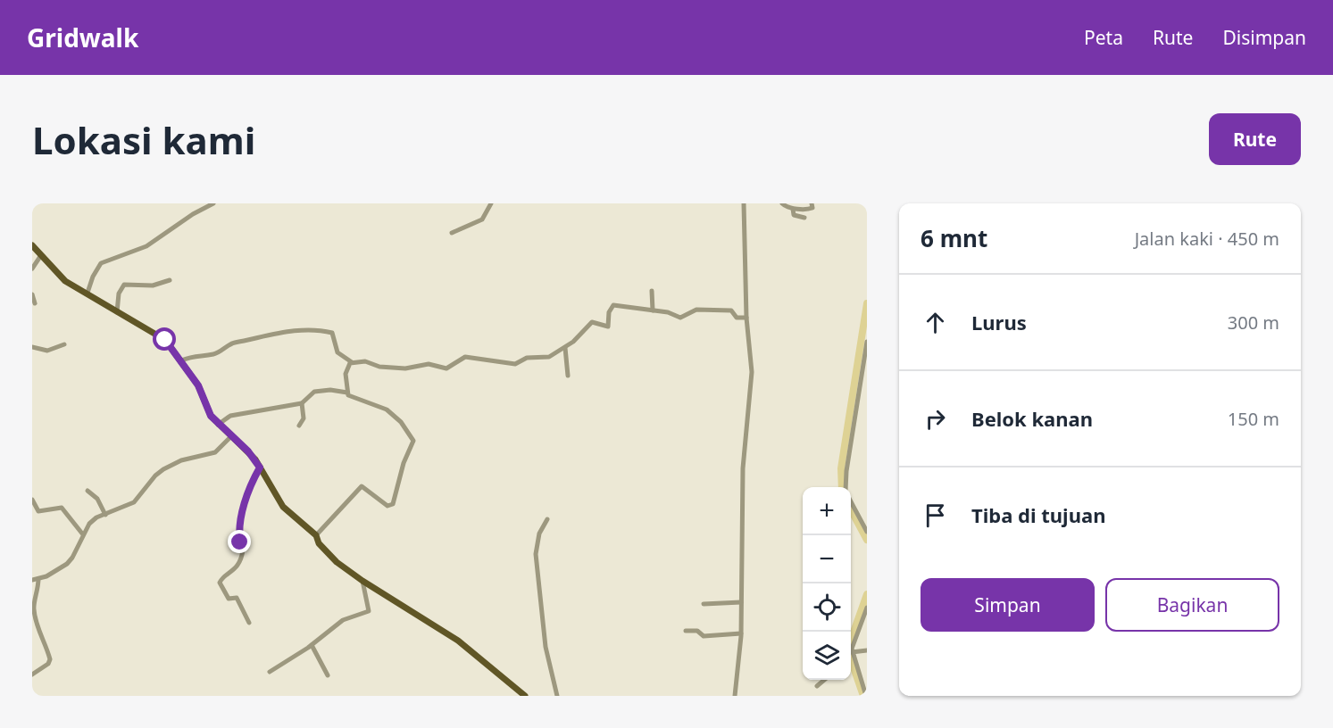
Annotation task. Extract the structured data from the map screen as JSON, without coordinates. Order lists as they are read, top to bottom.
{
  "page": {
    "header": "Gridwalk",
    "nav": ["Peta", "Rute", "Disimpan"],
    "buttons": [
      "Rute",
      ["Simpan", "Bagikan"]
    ],
    "title": "Lokasi kami",
    "heading": ["6 mnt", "Jalan kaki · 450 m"],
    "list": [
      ["Lurus", "300 m"],
      ["Belok kanan", "150 m"],
      "Tiba di tujuan"
    ],
    "map_buttons": ["+", "−"]
  }
}
